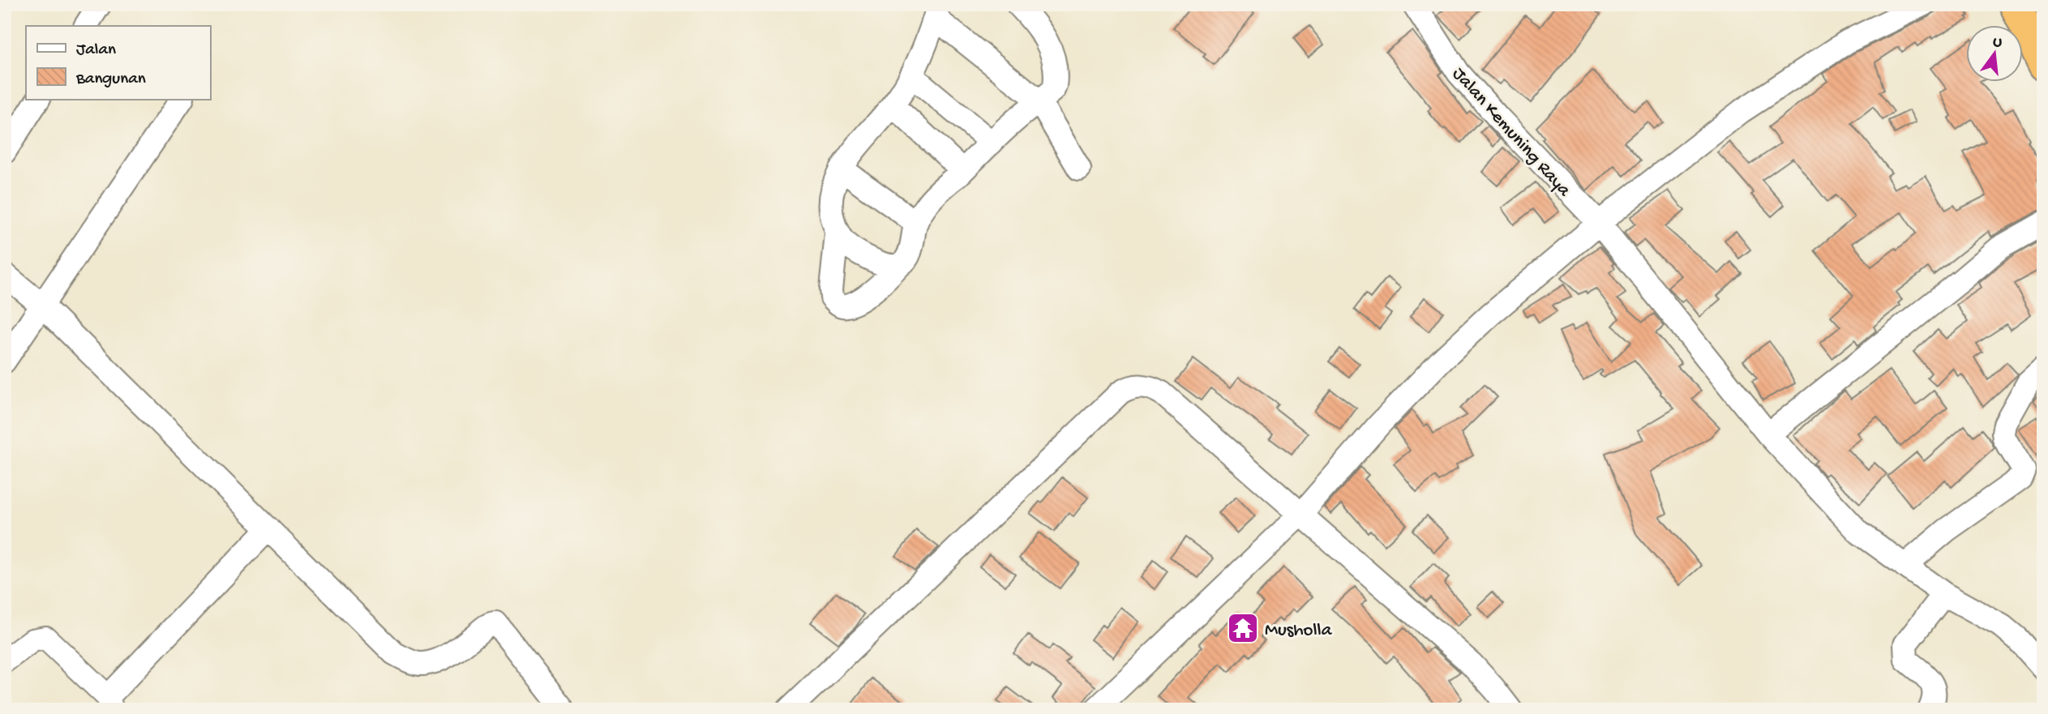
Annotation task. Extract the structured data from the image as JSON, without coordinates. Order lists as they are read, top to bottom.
{
  "streets": {
    "street": ["Jalan Kemuning Raya"]
  },
  "places": {
    "temple": ["Musholla"]
  },
  "legend": ["Jalan", "Bangunan"],
  "north": "top"
}
